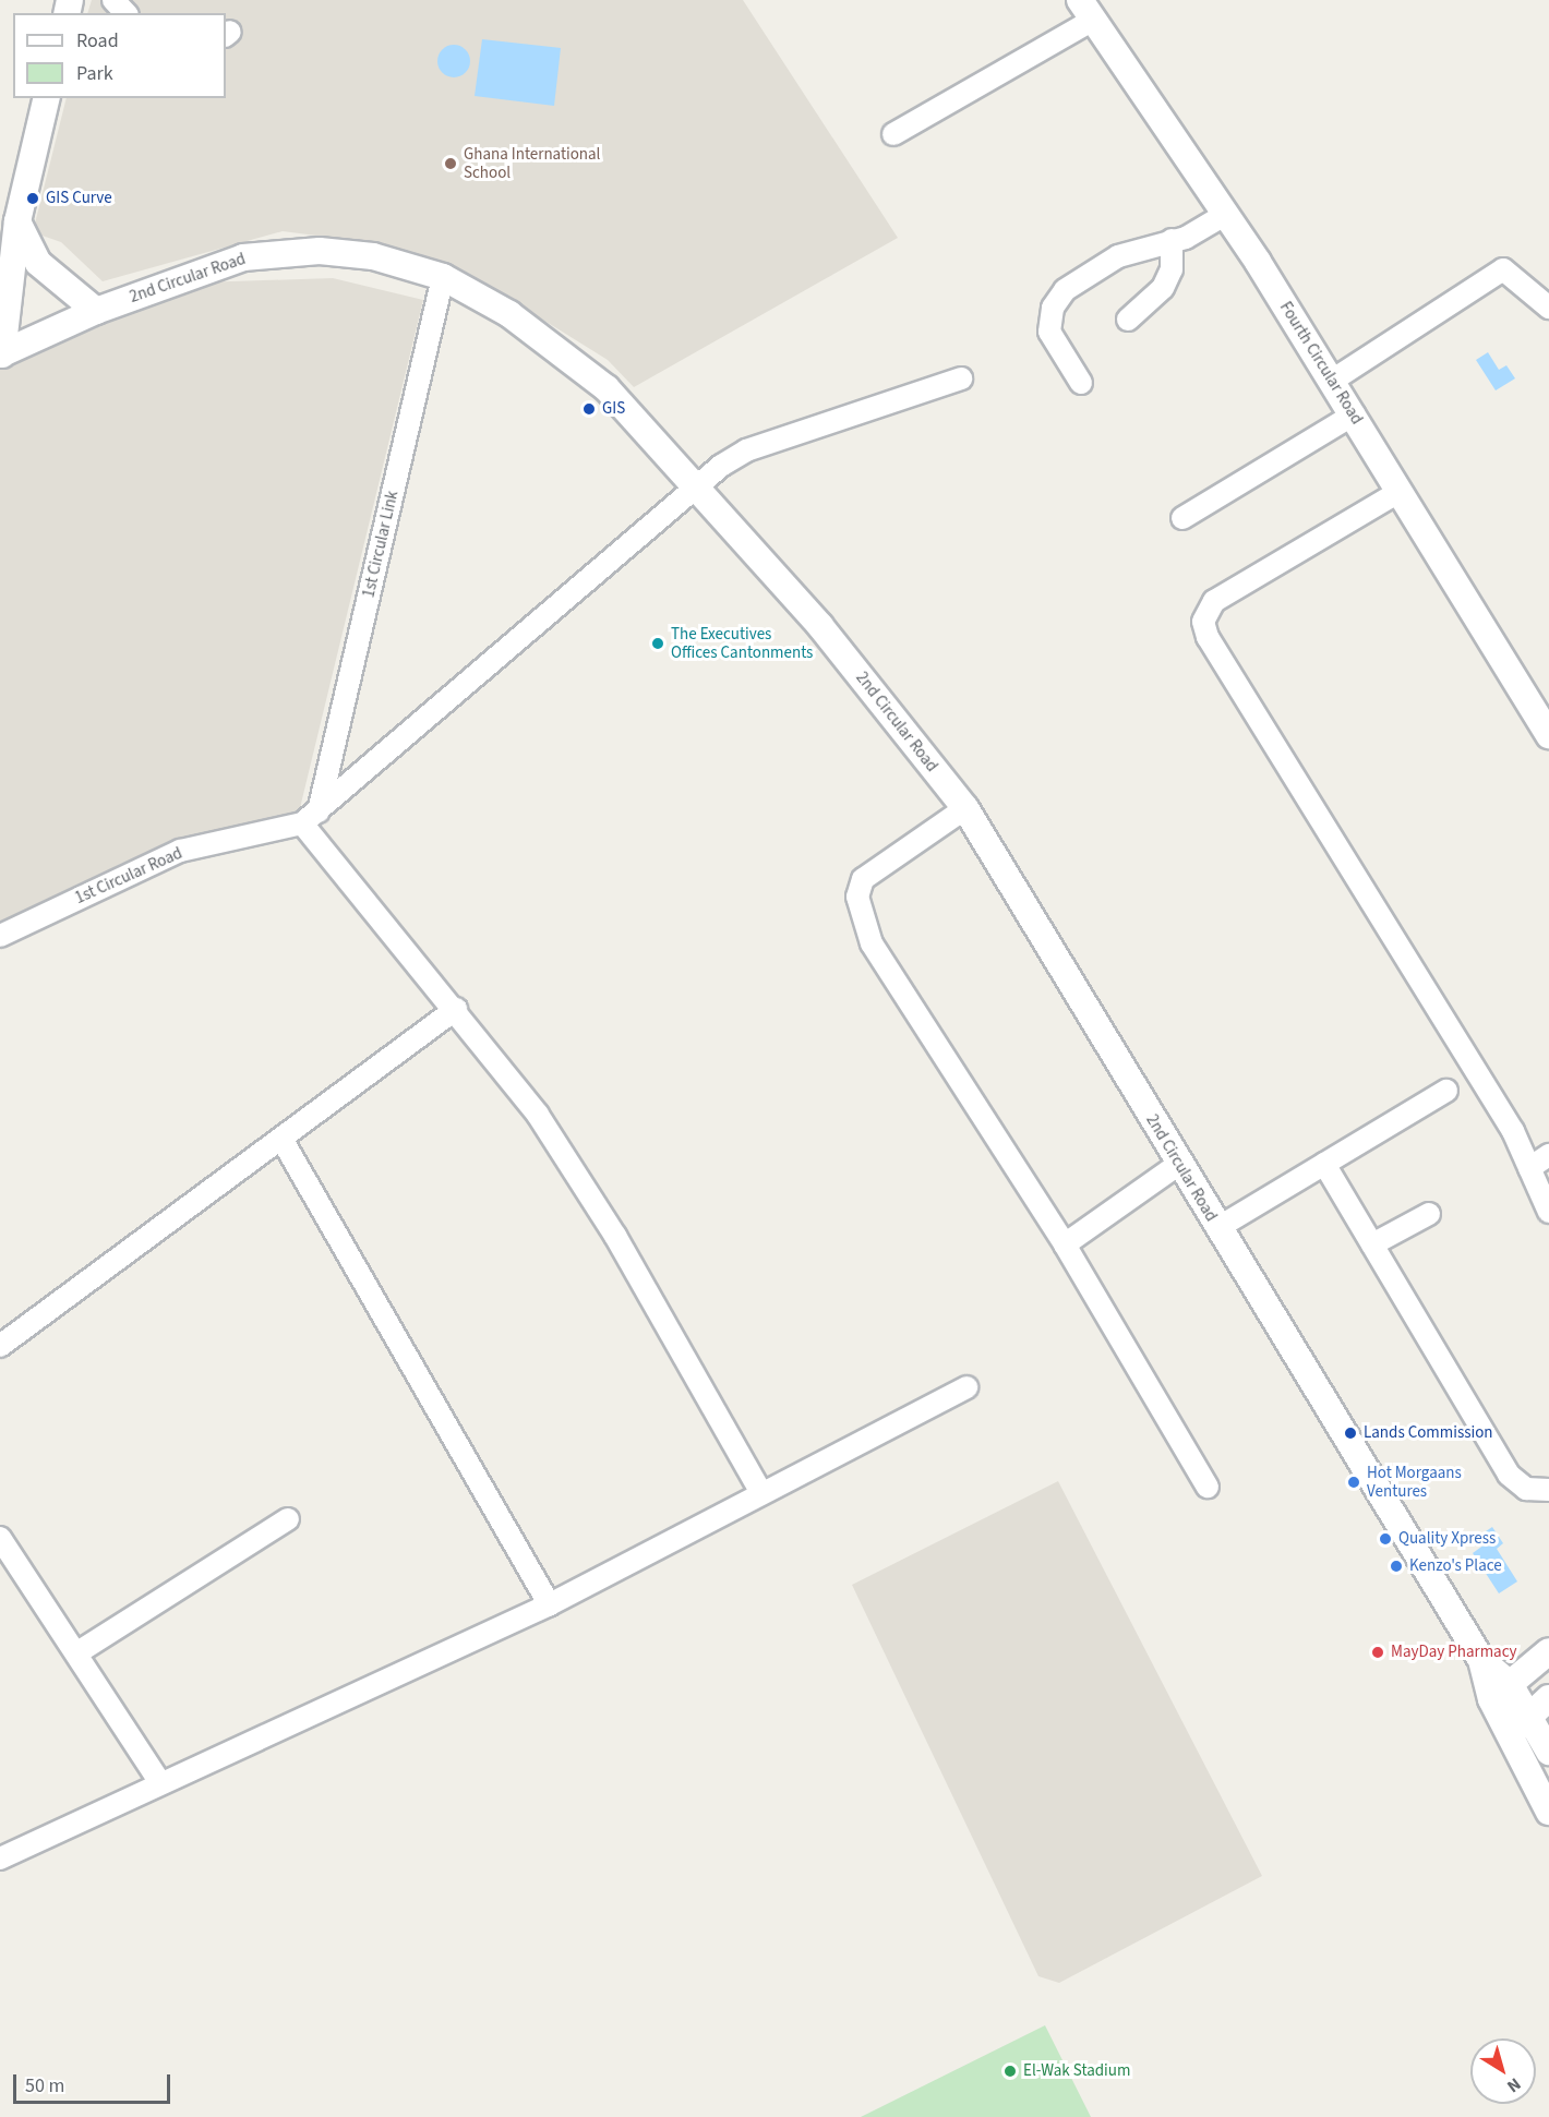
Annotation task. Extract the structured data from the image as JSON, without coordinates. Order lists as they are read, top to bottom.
{
  "streets": {
    "street": [
      "2nd Circular Road",
      "Fourth Circular Road",
      "1st Circular Link",
      "1st Circular Road"
    ]
  },
  "crossings": [
    ["2nd Circular Road", "1st Circular Link"],
    ["1st Circular Link", "1st Circular Road"]
  ],
  "places": [
    "Ghana International School",
    "GIS Curve",
    "GIS",
    "The Executives Offices Cantonments",
    "Lands Commission",
    "Hot Morgaans Ventures",
    "Quality Xpress",
    "Kenzo's Place",
    "MayDay Pharmacy",
    "El-Wak Stadium"
  ],
  "legend": ["Road", "Park"],
  "scale_bar": "50 m",
  "north": "bottom right"
}
